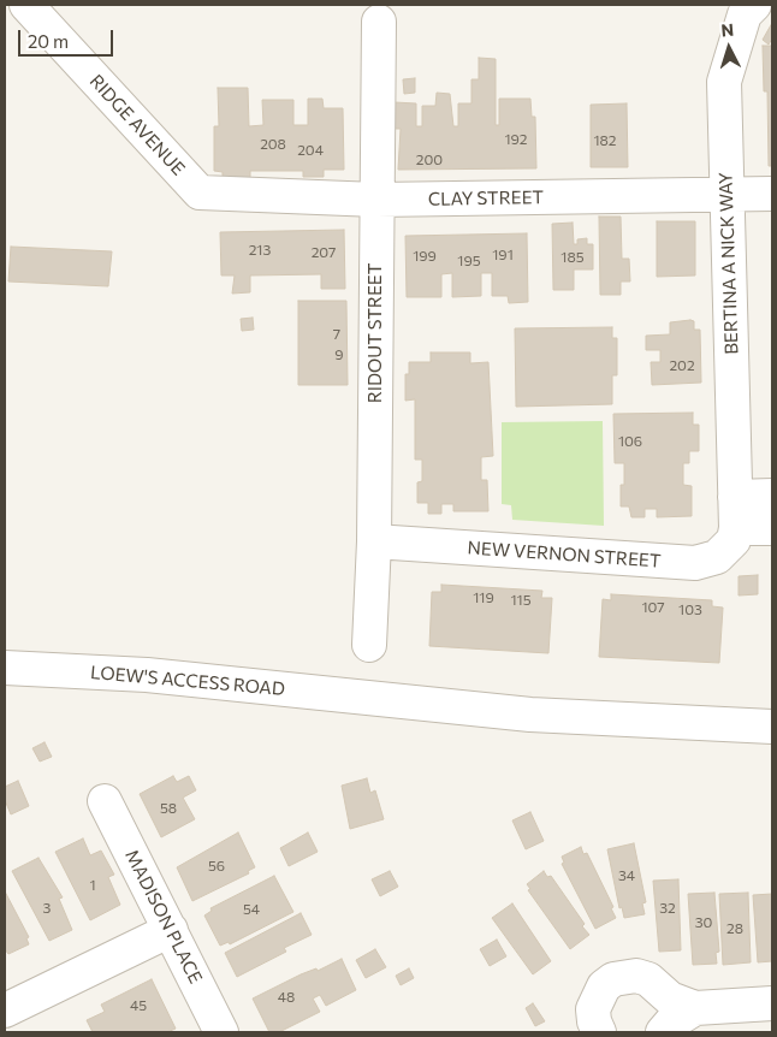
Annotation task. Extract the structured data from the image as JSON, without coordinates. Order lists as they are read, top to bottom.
{
  "streets": {
    "street": [
      "RIDGE AVENUE",
      "CLAY STREET",
      "BERTINA A NICK WAY",
      "RIDOUT STREET",
      "NEW VERNON STREET",
      "LOEW'S ACCESS ROAD",
      "MADISON PLACE"
    ]
  },
  "crossings": [
    ["RIDGE AVENUE", "CLAY STREET"],
    ["CLAY STREET", "BERTINA A NICK WAY"],
    ["CLAY STREET", "RIDOUT STREET"],
    ["BERTINA A NICK WAY", "NEW VERNON STREET"],
    ["RIDOUT STREET", "NEW VERNON STREET"]
  ],
  "house_numbers": [
    "192",
    "182",
    "208",
    "204",
    "200",
    "213",
    "207",
    "191",
    "199",
    "185",
    "195",
    "7",
    "9",
    "202",
    "106",
    "119",
    "115",
    "107",
    "103",
    "58",
    "56",
    "34",
    "1",
    "3",
    "32",
    "54",
    "30",
    "28",
    "48",
    "45"
  ],
  "scale_bar": "20 m",
  "north": "top"
}
